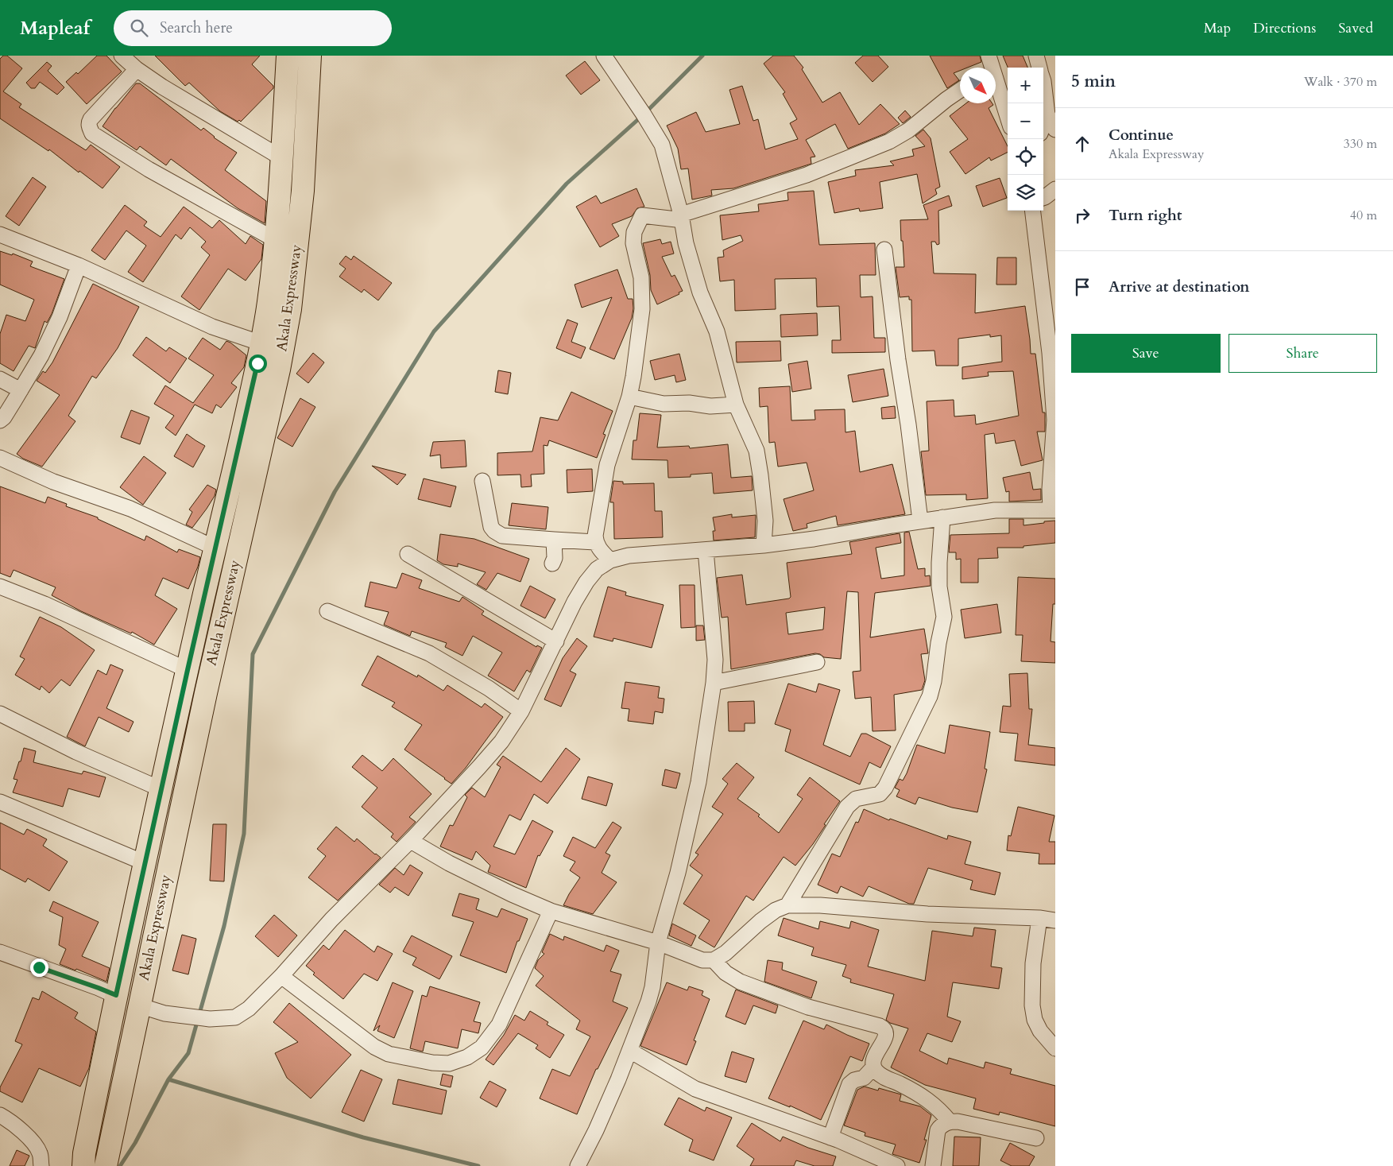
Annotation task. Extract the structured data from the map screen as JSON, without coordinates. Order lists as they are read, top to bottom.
{
  "streets": {
    "main road": ["Akala Expressway"]
  },
  "north": "bottom right",
  "page": {
    "header": "Mapleaf",
    "search": "Search here",
    "nav": ["Map", "Directions", "Saved"],
    "heading": ["5 min", "Walk · 370 m"],
    "map_buttons": ["+", "−"],
    "list": [
      ["Continue", "Akala Expressway", "330 m"],
      ["Turn right", "40 m"],
      "Arrive at destination"
    ],
    "buttons": ["Save", "Share"]
  }
}
